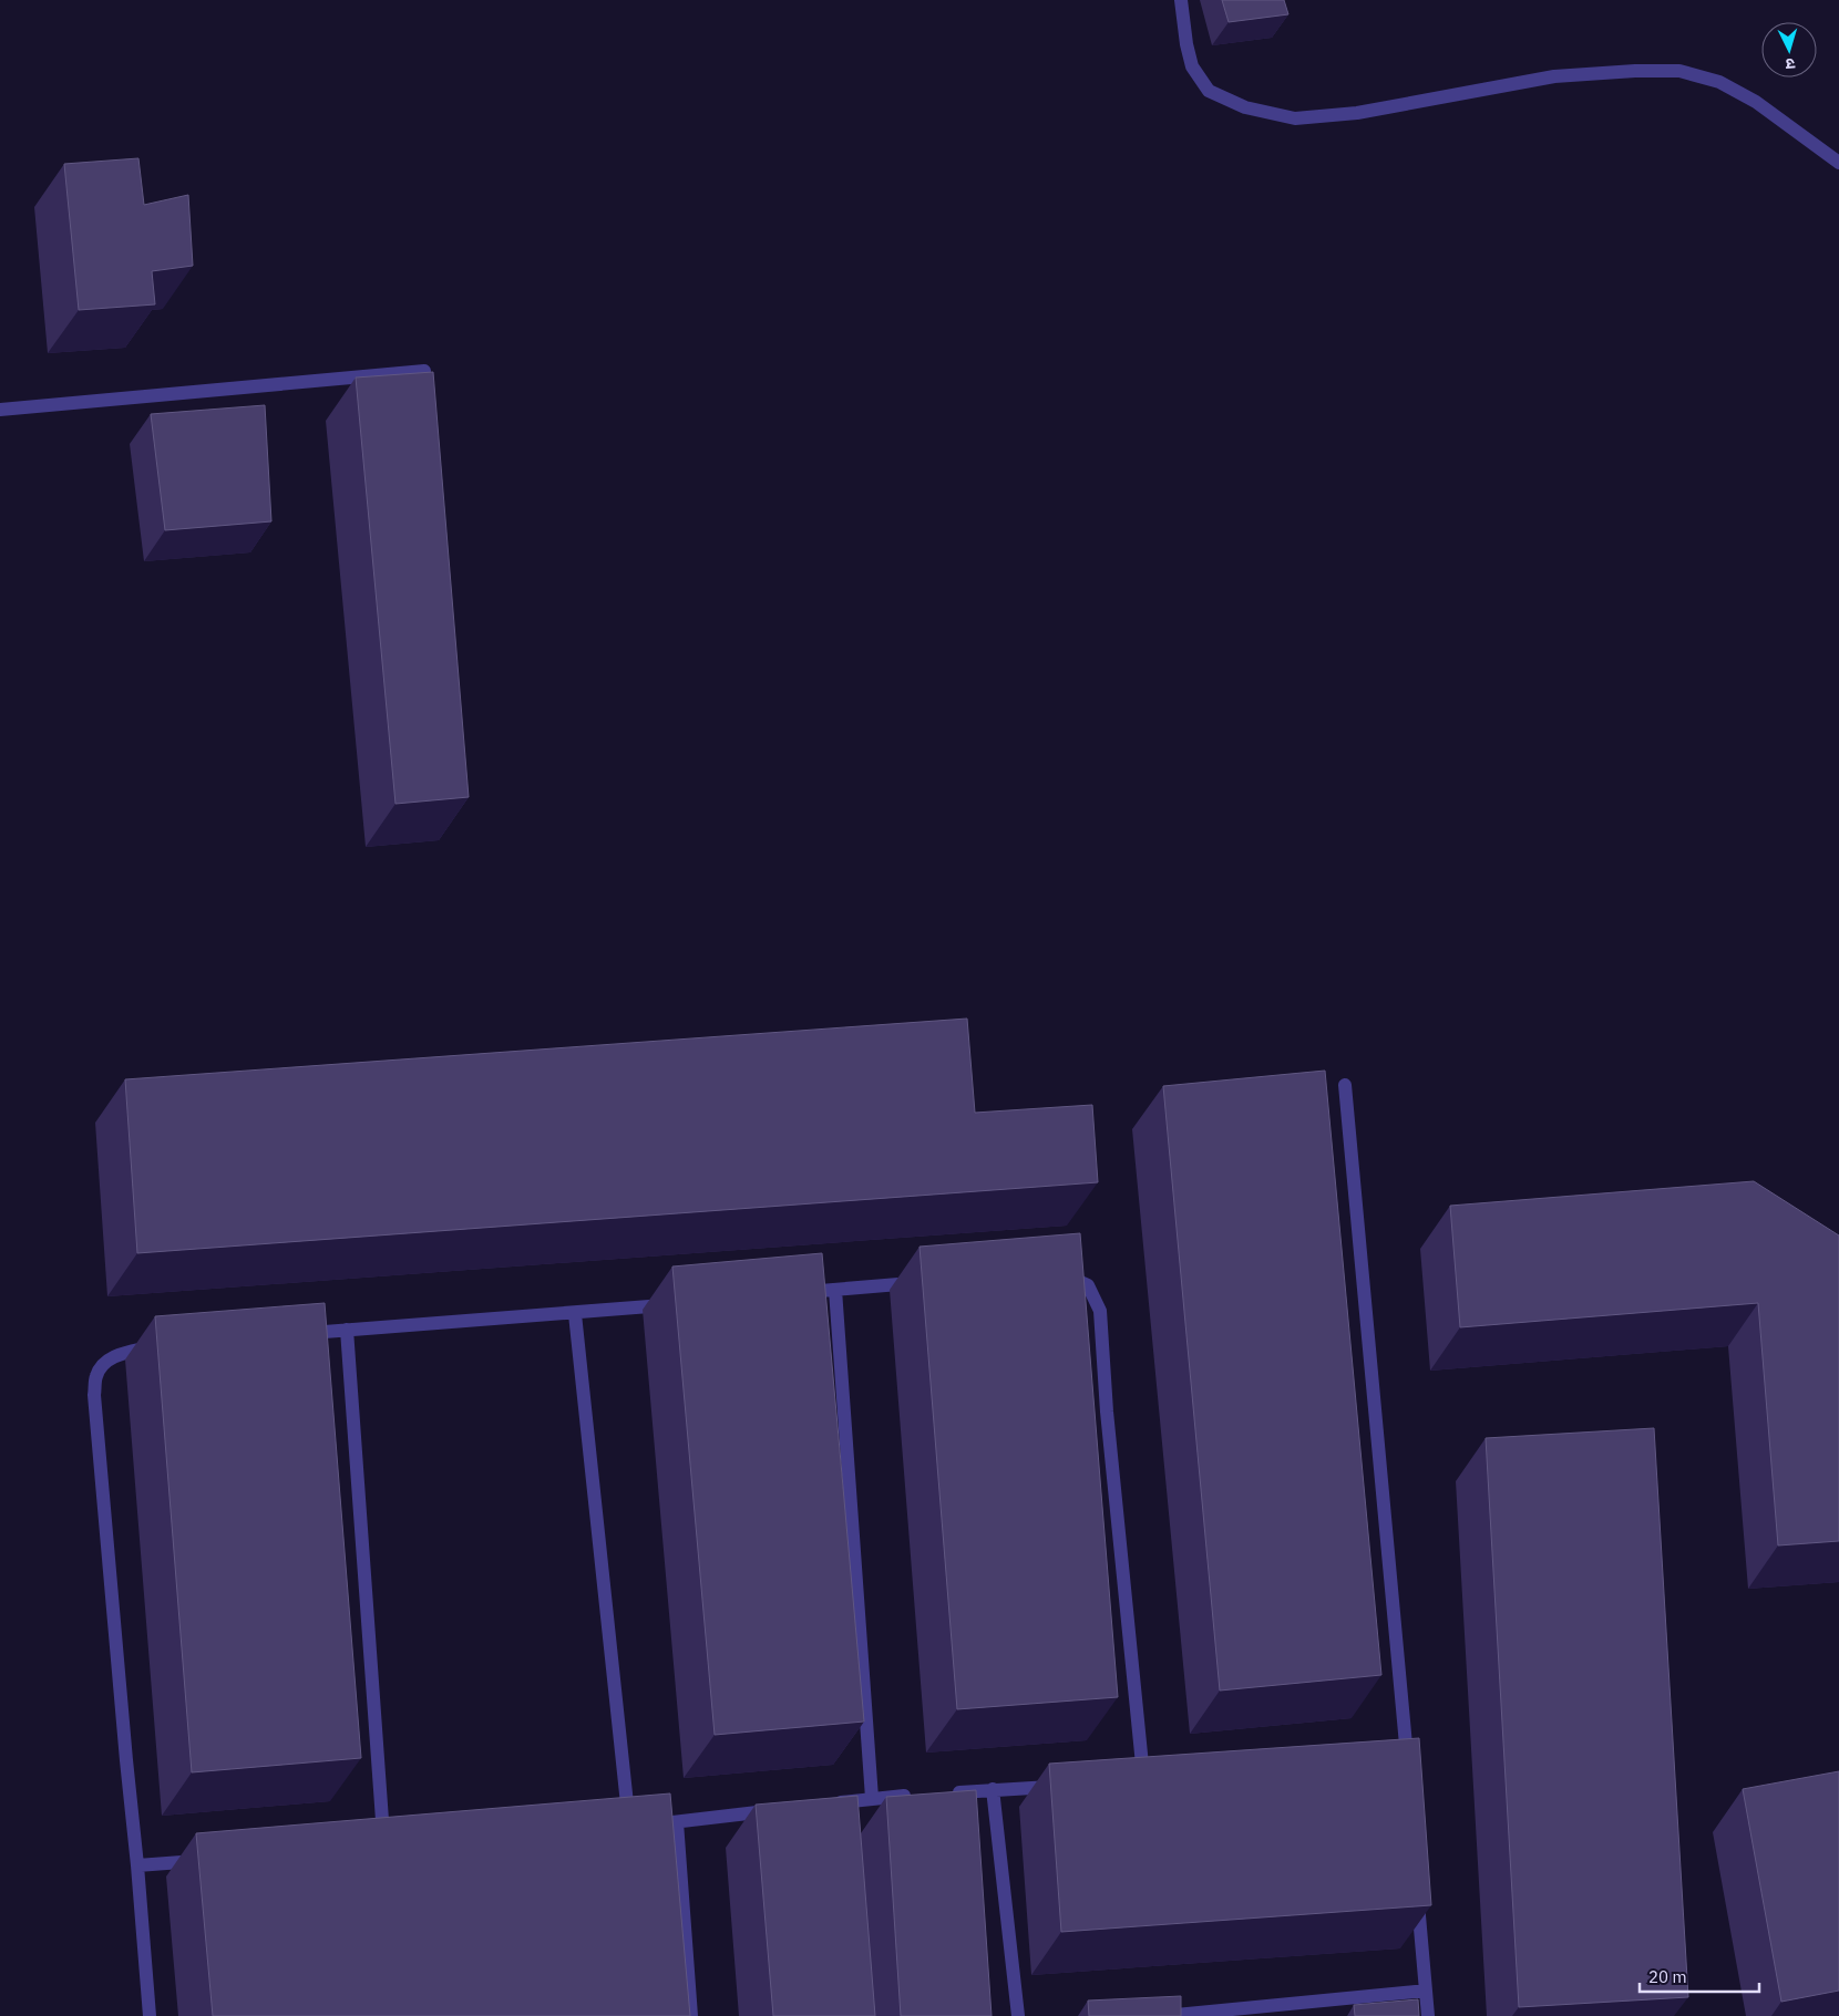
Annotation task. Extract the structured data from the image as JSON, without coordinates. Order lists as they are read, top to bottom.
{
  "scale_bar": "20 m",
  "north": "bottom"
}
